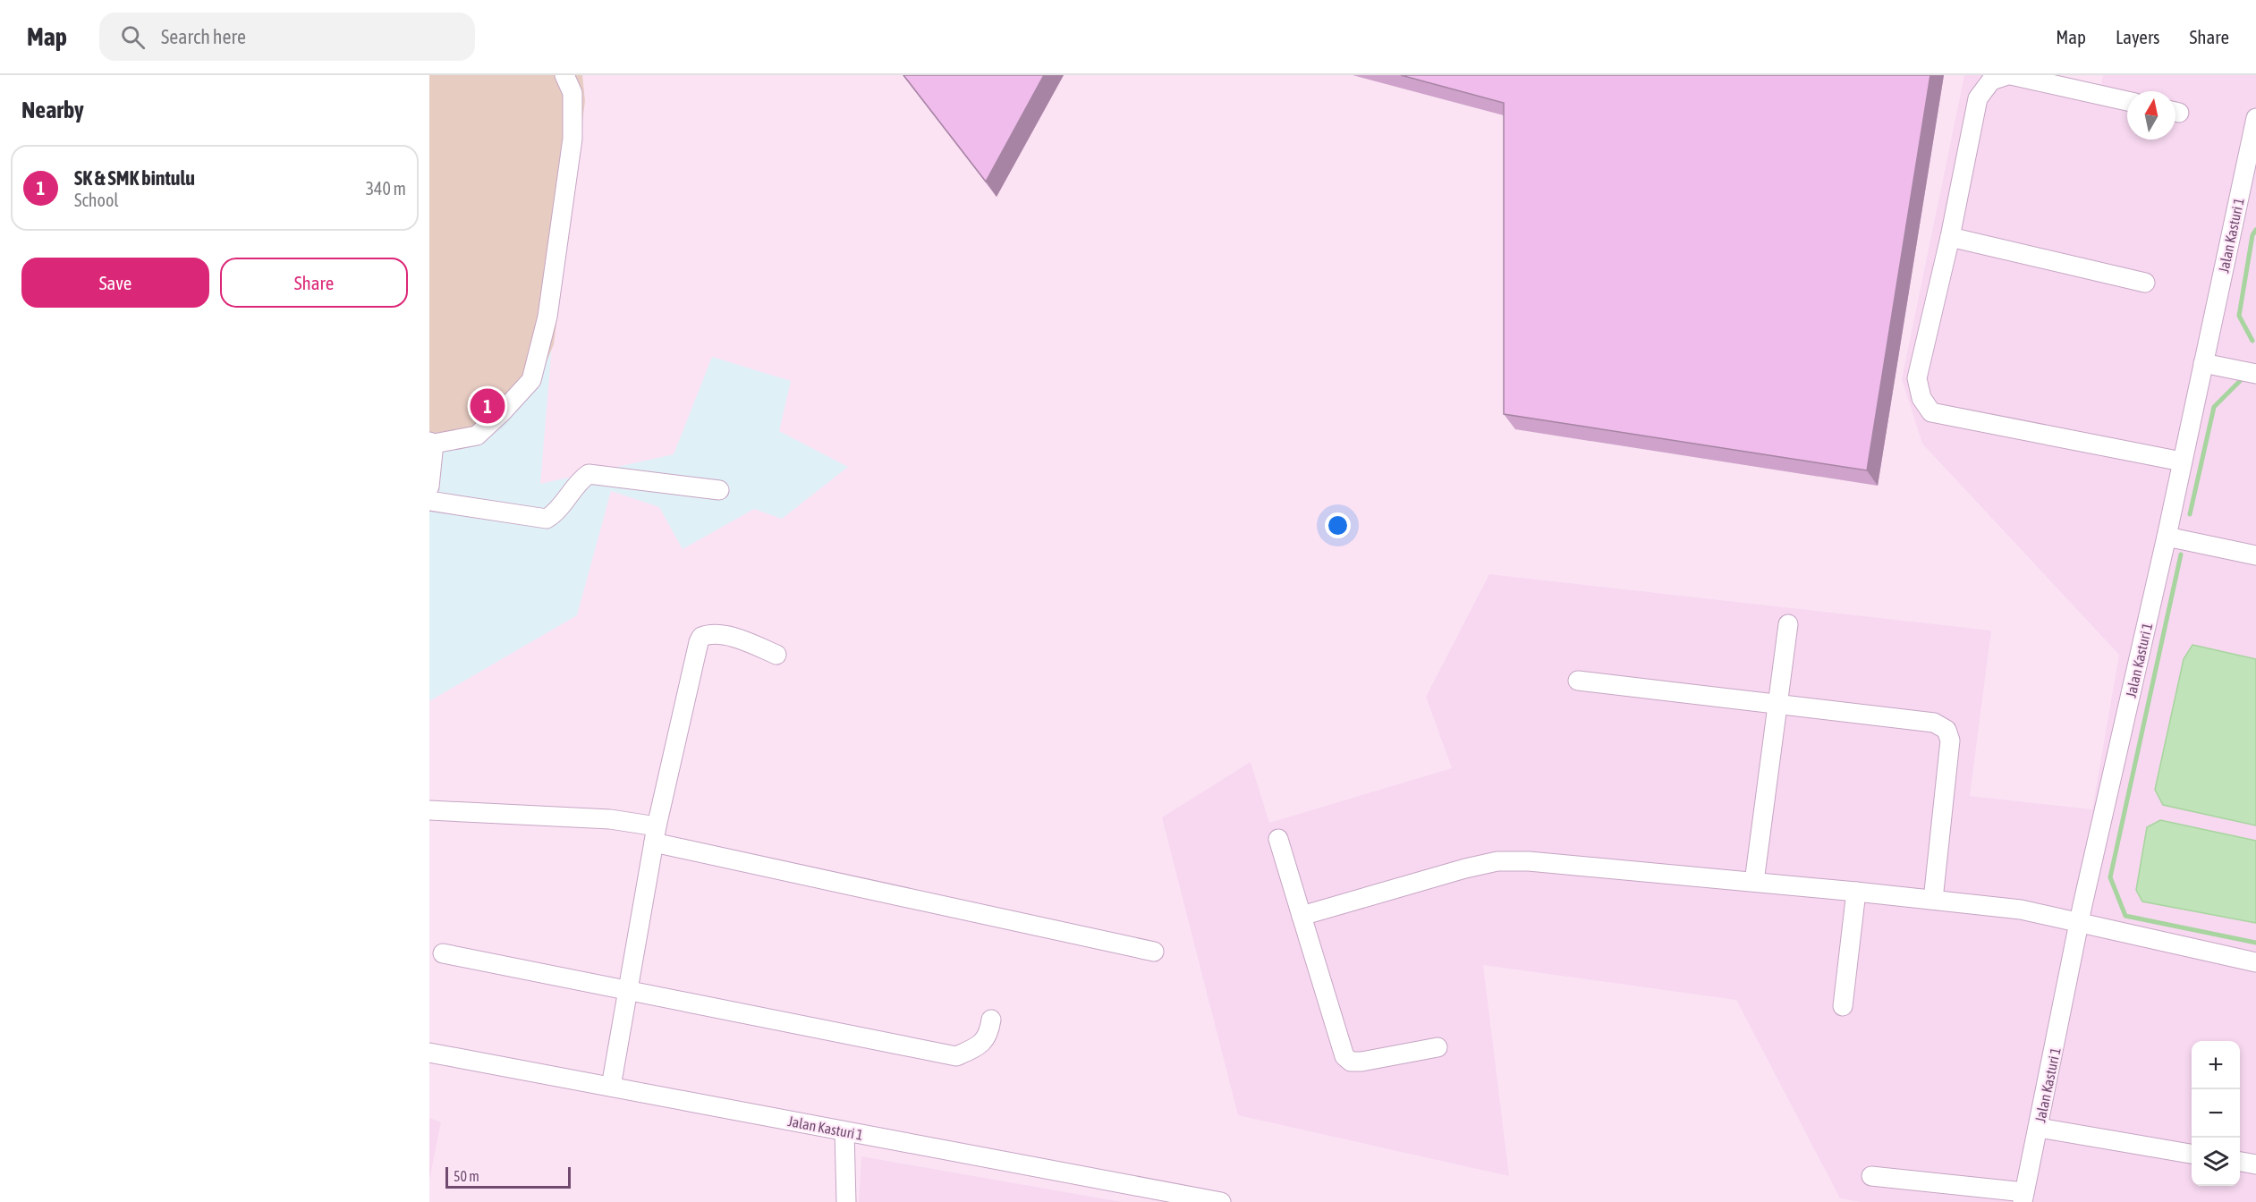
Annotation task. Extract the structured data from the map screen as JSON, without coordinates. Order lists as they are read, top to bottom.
{
  "streets": {
    "street": ["Jalan Kasturi 1"]
  },
  "scale_bar": "50 m",
  "north": "top",
  "page": {
    "header": "Map",
    "search": "Search here",
    "nav": ["Map", "Layers", "Share"],
    "heading": "Nearby",
    "list": [
      {
        "mark": "1",
        "name": "SK & SMK bintulu",
        "note": "School",
        "value": "340 m"
      }
    ],
    "buttons": ["Save", "Share"],
    "pins": "1",
    "map_buttons": ["+", "−"],
    "scale": "50 m"
  }
}
